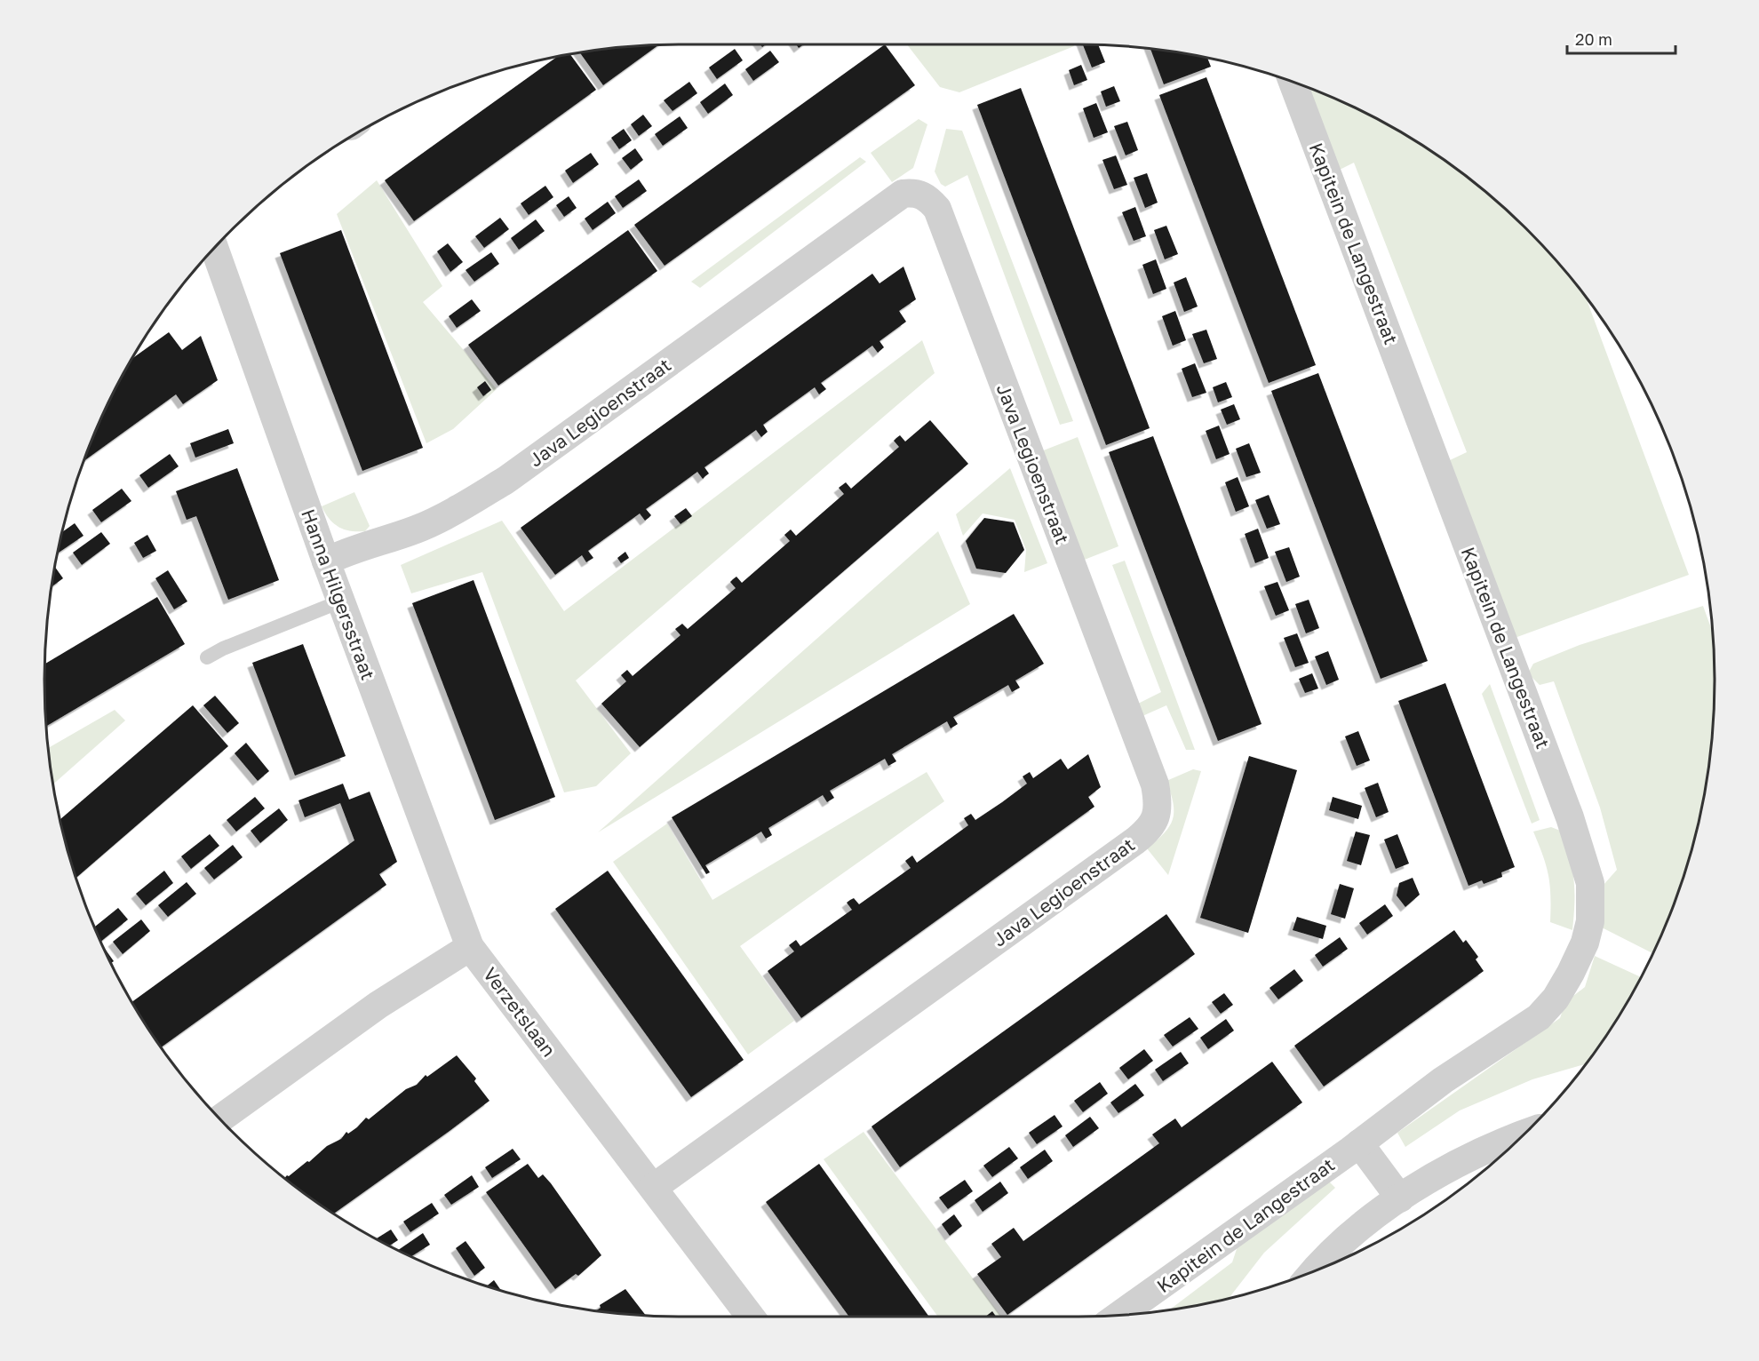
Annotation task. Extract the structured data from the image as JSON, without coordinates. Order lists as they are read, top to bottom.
{
  "streets": {
    "street": [
      "Kapitein de Langestraat",
      "Java Legioenstraat",
      "Hanna Hilgersstraat",
      "Verzetslaan"
    ]
  },
  "crossings": [
    ["Java Legioenstraat", "Hanna Hilgersstraat"],
    ["Java Legioenstraat", "Verzetslaan"],
    ["Hanna Hilgersstraat", "Verzetslaan"]
  ],
  "scale_bar": "20 m"
}
